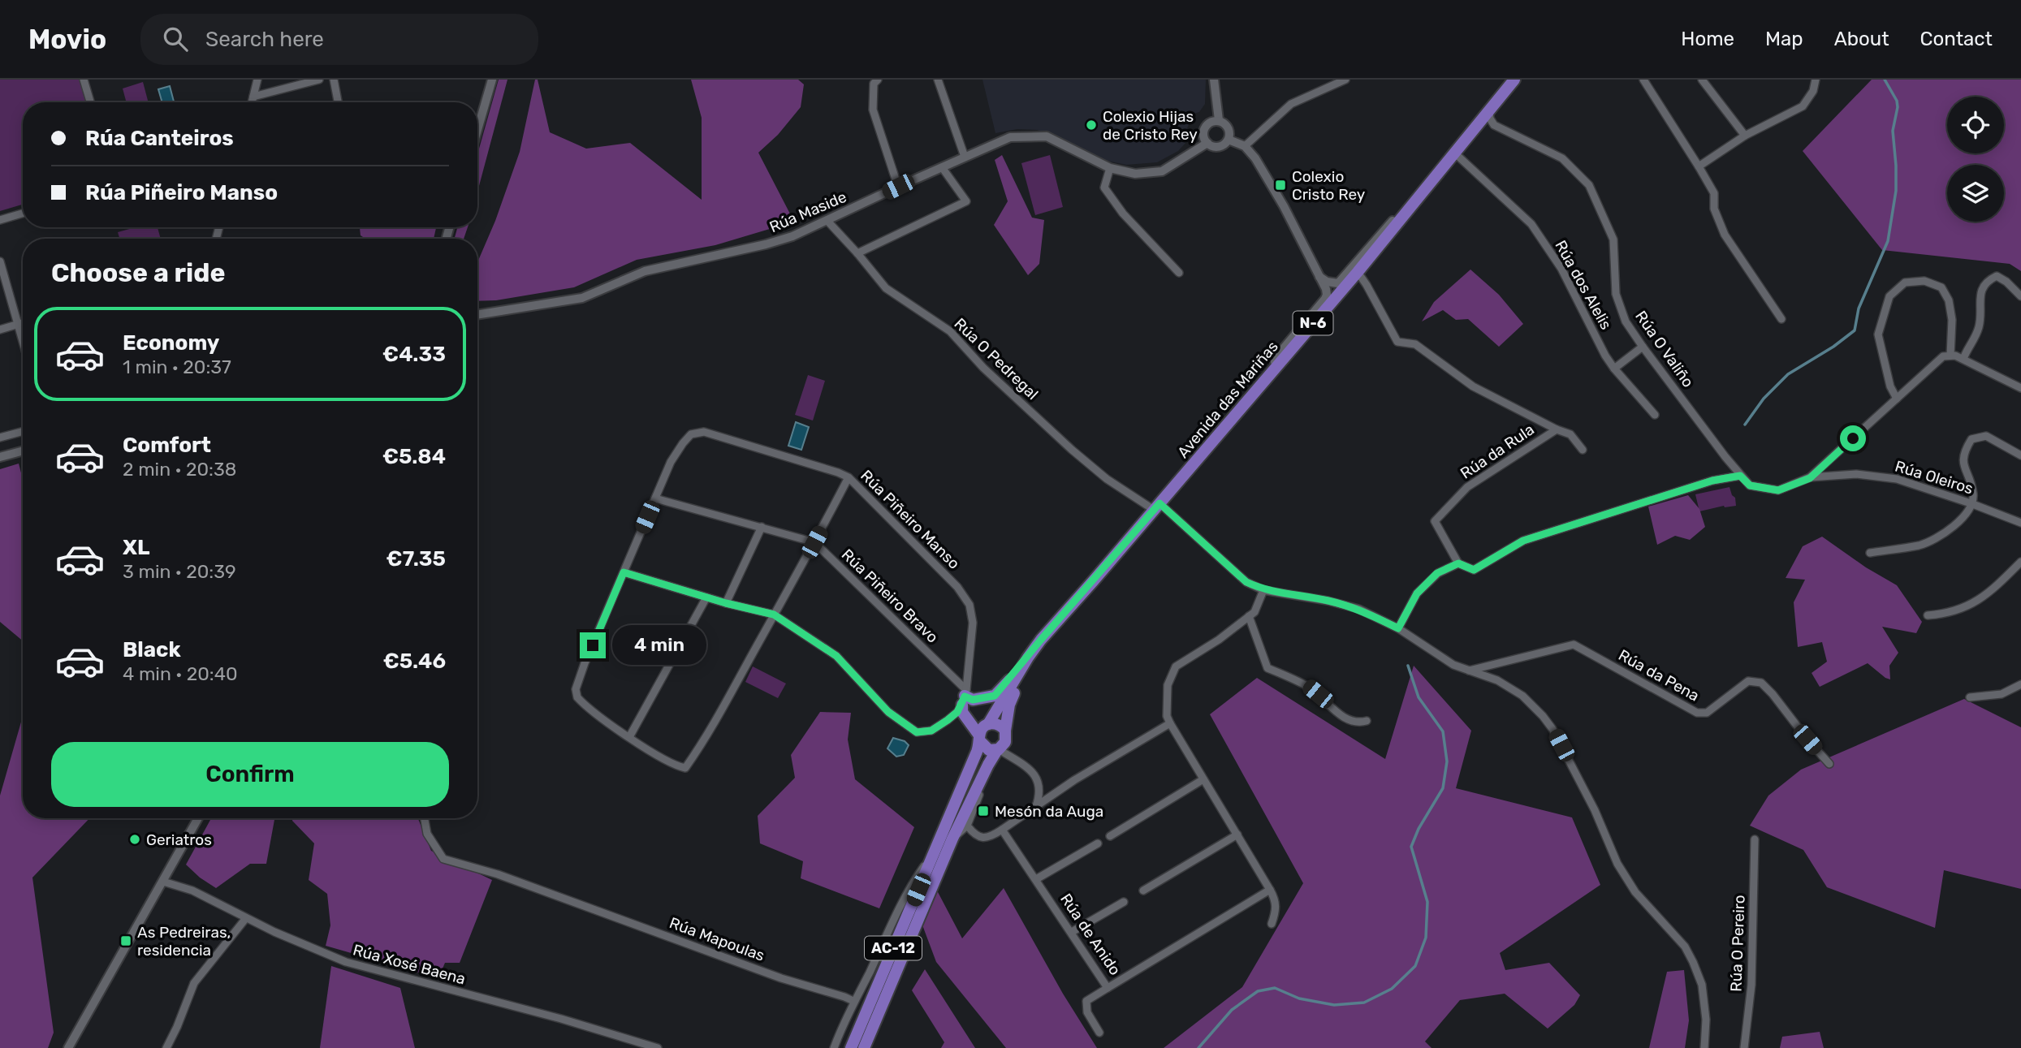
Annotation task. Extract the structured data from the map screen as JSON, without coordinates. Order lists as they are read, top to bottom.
{
  "streets": {
    "highway": ["N-6", "Avenida das Mariñas", "AC-12"],
    "street": [
      "Rúa Maside",
      "Rúa dos Alelis",
      "Rúa O Valiño",
      "Rúa O Pedregal",
      "Rúa da Rula",
      "Rúa Oleiros",
      "Rúa Piñeiro Manso",
      "Rúa Piñeiro Bravo",
      "Rúa da Pena",
      "Rúa de Anido",
      "Rúa Mapoulas",
      "Rúa O Pereiro",
      "Rúa Xosé Baena"
    ]
  },
  "crossings": [
    ["Rúa Maside", "Rúa O Pedregal"],
    ["Rúa dos Alelis", "Avenida das Mariñas"],
    ["Rúa O Valiño", "Avenida das Mariñas"],
    ["Rúa O Valiño", "Rúa Oleiros"],
    ["Rúa O Pedregal", "Avenida das Mariñas"],
    ["Avenida das Mariñas", "Rúa da Rula"],
    ["Avenida das Mariñas", "AC-12"],
    ["Rúa Piñeiro Manso", "Rúa Piñeiro Bravo"]
  ],
  "places": {
    "other": ["Colexio Hijas de Cristo Rey", "Geriatros"],
    "transit": ["Colexio Cristo Rey", "Mesón da Auga", "As Pedreiras, residencia"]
  },
  "page": {
    "header": "Movio",
    "search": "Search here",
    "nav": [
      "Home",
      "Map",
      "About",
      "Contact"
    ],
    "banner": ["Rúa Canteiros", "Rúa Piñeiro Manso"],
    "heading": "Choose a ride",
    "list": [
      {
        "name": "Economy",
        "note": "1 min · 20:37",
        "value": "€4.33"
      },
      {
        "name": "Comfort",
        "note": "2 min · 20:38",
        "value": "€5.84"
      },
      {
        "name": "XL",
        "note": "3 min · 20:39",
        "value": "€7.35"
      },
      {
        "name": "Black",
        "note": "4 min · 20:40",
        "value": "€5.46"
      }
    ],
    "bubble": "4 min",
    "buttons": "Confirm"
  }
}
